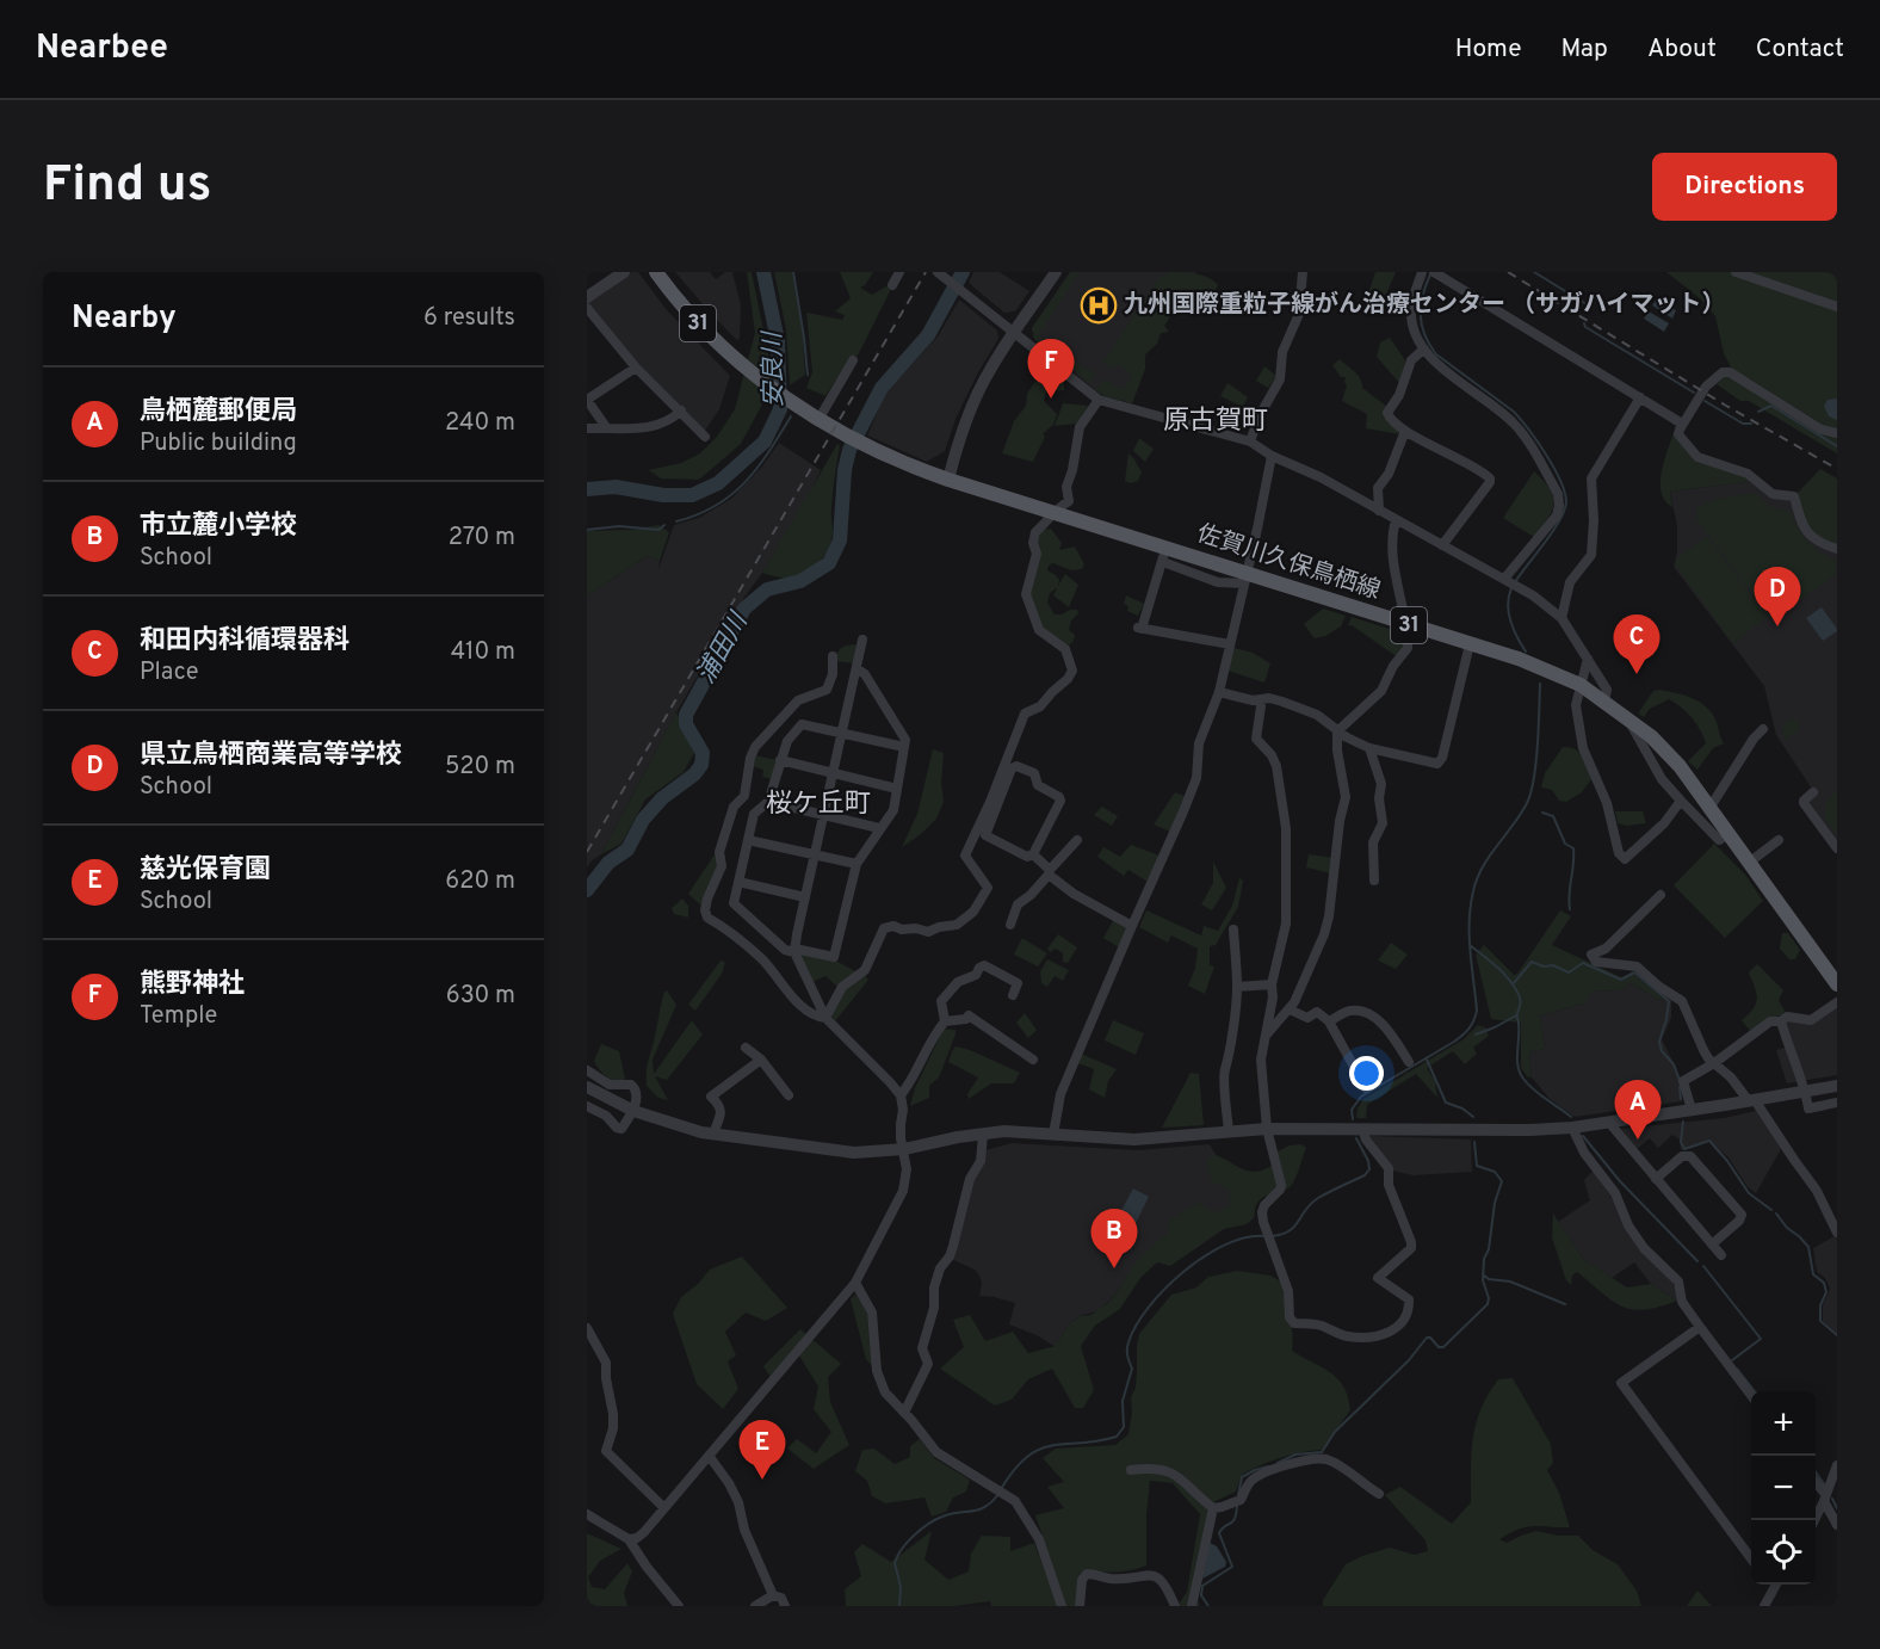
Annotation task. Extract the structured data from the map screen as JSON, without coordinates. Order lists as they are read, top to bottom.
{
  "streets": {
    "main road": ["31", "佐賀川久保鳥栖線"]
  },
  "districts": ["原古賀町", "桜ケ丘町"],
  "water": ["安良川", "浦田川"],
  "places": {
    "hospital": ["九州国際重粒子線がん治療センター （サガハイマット）"]
  },
  "page": {
    "header": "Nearbee",
    "nav": [
      "Home",
      "Map",
      "About",
      "Contact"
    ],
    "buttons": "Directions",
    "title": "Find us",
    "heading": ["Nearby", "6 results"],
    "pins": [
      "F",
      "D",
      "C",
      "A",
      "B",
      "E"
    ],
    "list": [
      {
        "mark": "A",
        "name": "鳥栖麓郵便局",
        "note": "Public building",
        "value": "240 m"
      },
      {
        "mark": "B",
        "name": "市立麓小学校",
        "note": "School",
        "value": "270 m"
      },
      {
        "mark": "C",
        "name": "和田内科循環器科",
        "note": "Place",
        "value": "410 m"
      },
      {
        "mark": "D",
        "name": "県立鳥栖商業高等学校",
        "note": "School",
        "value": "520 m"
      },
      {
        "mark": "E",
        "name": "慈光保育園",
        "note": "School",
        "value": "620 m"
      },
      {
        "mark": "F",
        "name": "熊野神社",
        "note": "Temple",
        "value": "630 m"
      }
    ],
    "map_buttons": ["+", "−"]
  }
}
